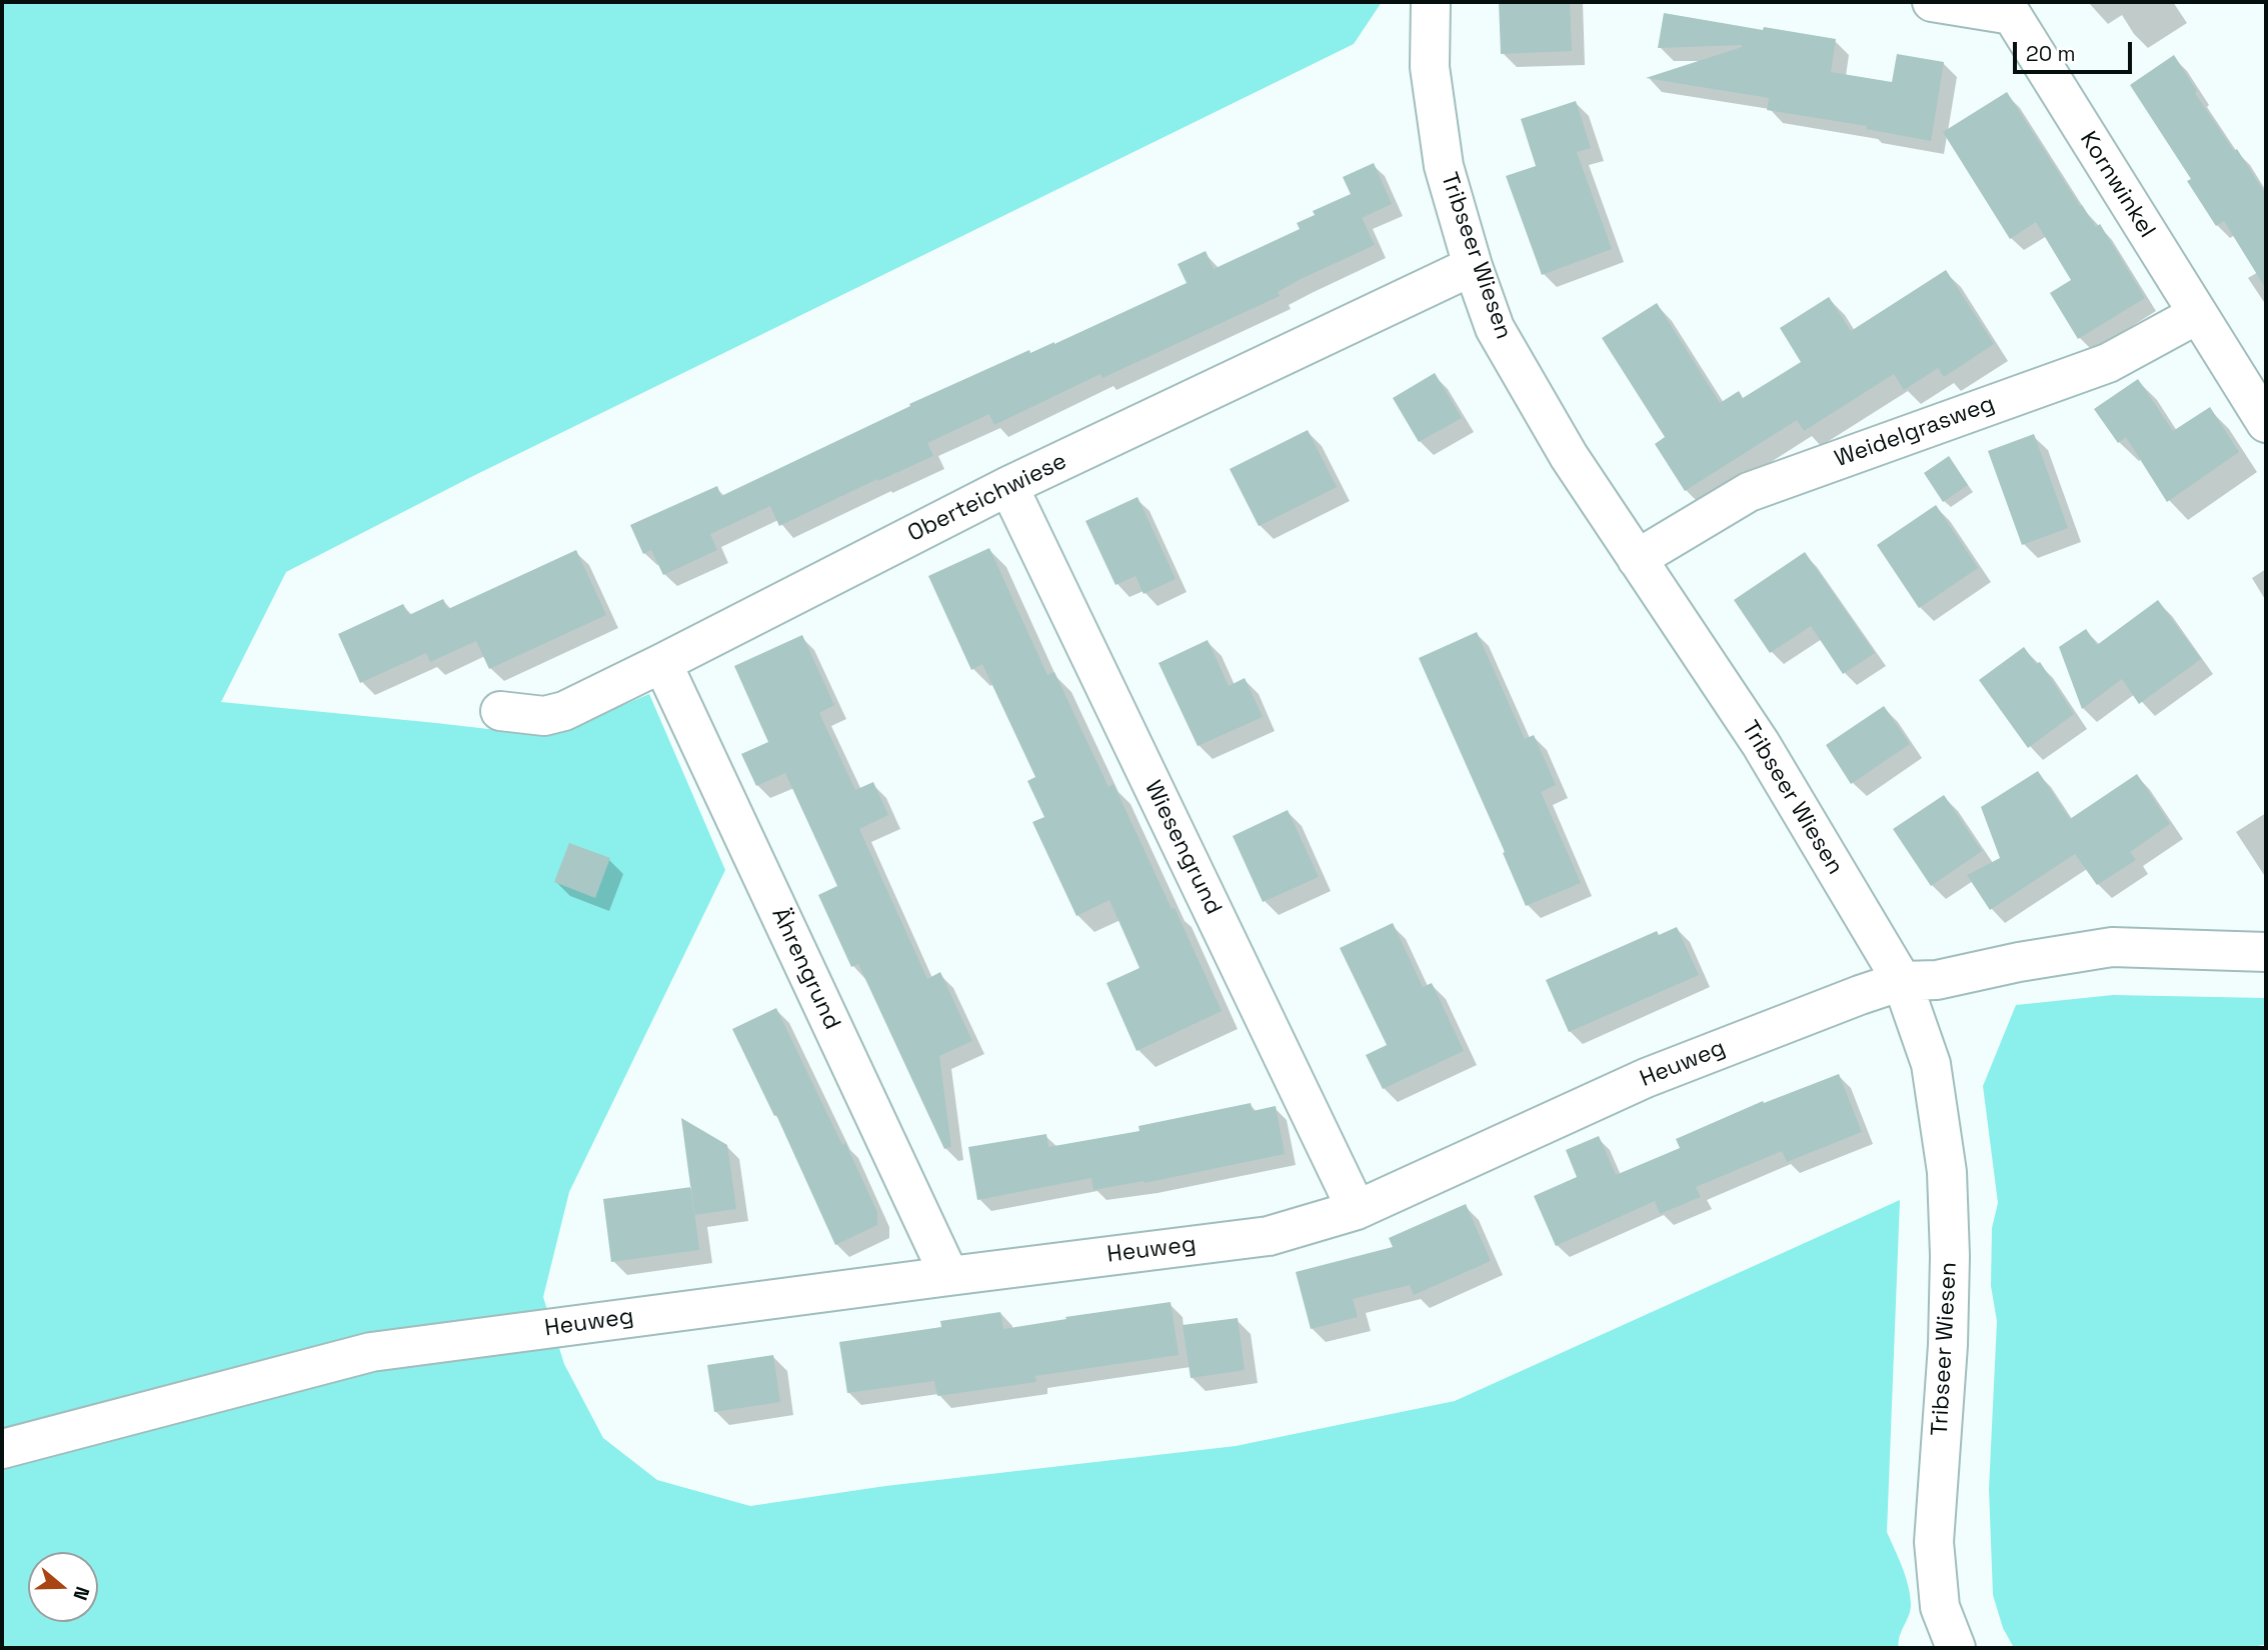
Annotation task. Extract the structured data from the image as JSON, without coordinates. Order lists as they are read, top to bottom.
{
  "streets": {
    "street": [
      "Kornwinkel",
      "Tribseer Wiesen",
      "Weidelgrasweg",
      "Oberteichwiese",
      "Wiesengrund",
      "Ährengrund",
      "Heuweg"
    ]
  },
  "crossings": [
    ["Kornwinkel", "Weidelgrasweg"],
    ["Tribseer Wiesen", "Weidelgrasweg"],
    ["Tribseer Wiesen", "Oberteichwiese"],
    ["Tribseer Wiesen", "Heuweg"],
    ["Oberteichwiese", "Wiesengrund"],
    ["Oberteichwiese", "Ährengrund"],
    ["Wiesengrund", "Heuweg"],
    ["Ährengrund", "Heuweg"]
  ],
  "scale_bar": "20 m",
  "north": "right"
}
